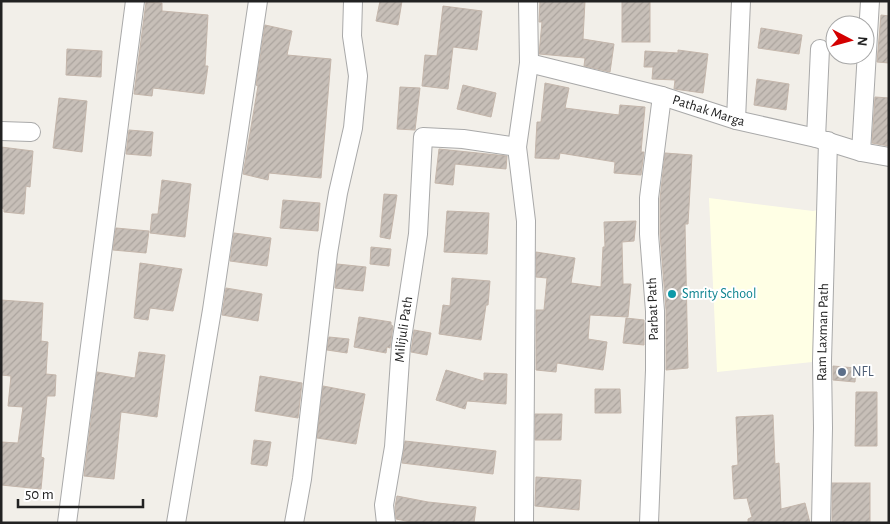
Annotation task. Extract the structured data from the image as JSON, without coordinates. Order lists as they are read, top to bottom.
{
  "streets": {
    "street": [
      "Pathak Marga",
      "Parbat Path",
      "Milijuli Path",
      "Ram Laxman Path"
    ]
  },
  "crossings": [
    ["Pathak Marga", "Parbat Path"],
    ["Pathak Marga", "Ram Laxman Path"]
  ],
  "places": ["Smrity School", "NFL"],
  "scale_bar": "50 m",
  "north": "right"
}
